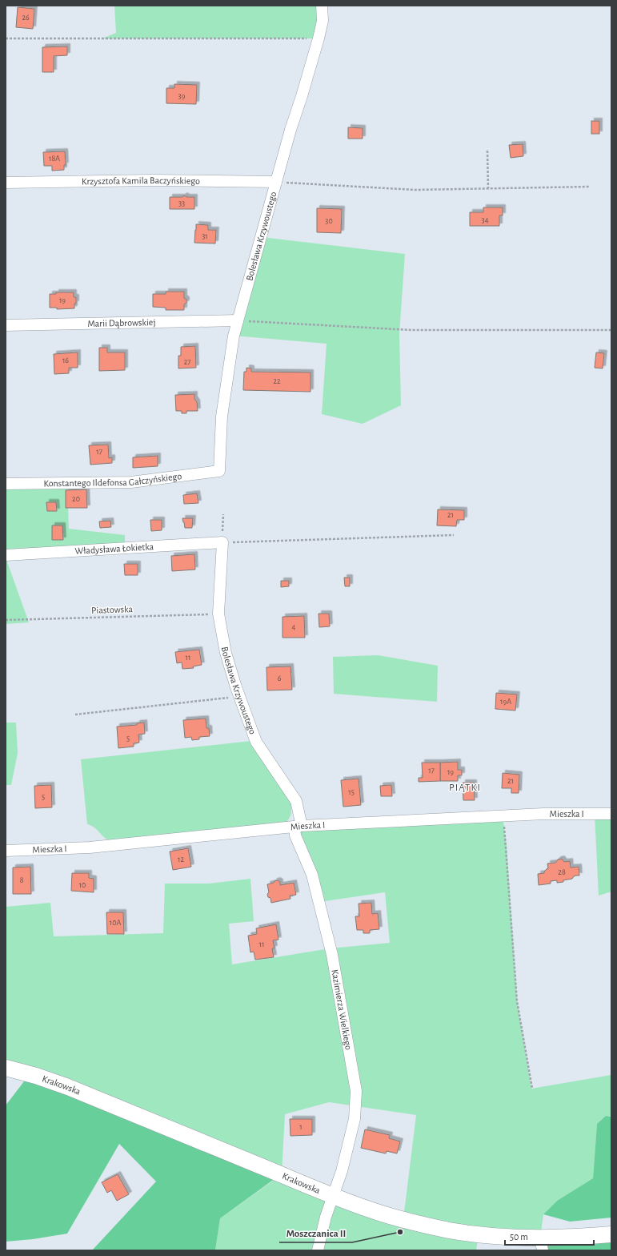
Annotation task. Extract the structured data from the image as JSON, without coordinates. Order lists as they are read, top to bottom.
{
  "streets": {
    "main road": ["Krakowska"],
    "street": [
      "Krzysztofa Kamila Baczyńskiego",
      "Bolesława Krzywoustego",
      "Marii Dąbrowskiej",
      "Konstantego Ildefonsa Gałczyńskiego",
      "Władysława Łokietka",
      "Mieszka I",
      "Kazimierza Wielkiego"
    ],
    "path": ["Piastowska"]
  },
  "crossings": [
    ["Krzysztofa Kamila Baczyńskiego", "Bolesława Krzywoustego"],
    ["Bolesława Krzywoustego", "Marii Dąbrowskiej"],
    ["Bolesława Krzywoustego", "Konstantego Ildefonsa Gałczyńskiego"],
    ["Bolesława Krzywoustego", "Władysława Łokietka"],
    ["Bolesława Krzywoustego", "Piastowska"],
    ["Bolesława Krzywoustego", "Mieszka I"],
    ["Bolesława Krzywoustego", "Kazimierza Wielkiego"],
    ["Mieszka I", "Kazimierza Wielkiego"],
    ["Kazimierza Wielkiego", "Krakowska"]
  ],
  "districts": ["PIĄTKI"],
  "places": ["Moszczanica II"],
  "house_numbers": [
    "26",
    "39",
    "18A",
    "33",
    "34",
    "30",
    "31",
    "19",
    "16",
    "27",
    "22",
    "17",
    "20",
    "21",
    "4",
    "11",
    "6",
    "19A",
    "5",
    "17",
    "19",
    "21",
    "15",
    "5",
    "12",
    "28",
    "8",
    "10",
    "10A",
    "11",
    "1"
  ],
  "scale_bar": "50 m"
}
